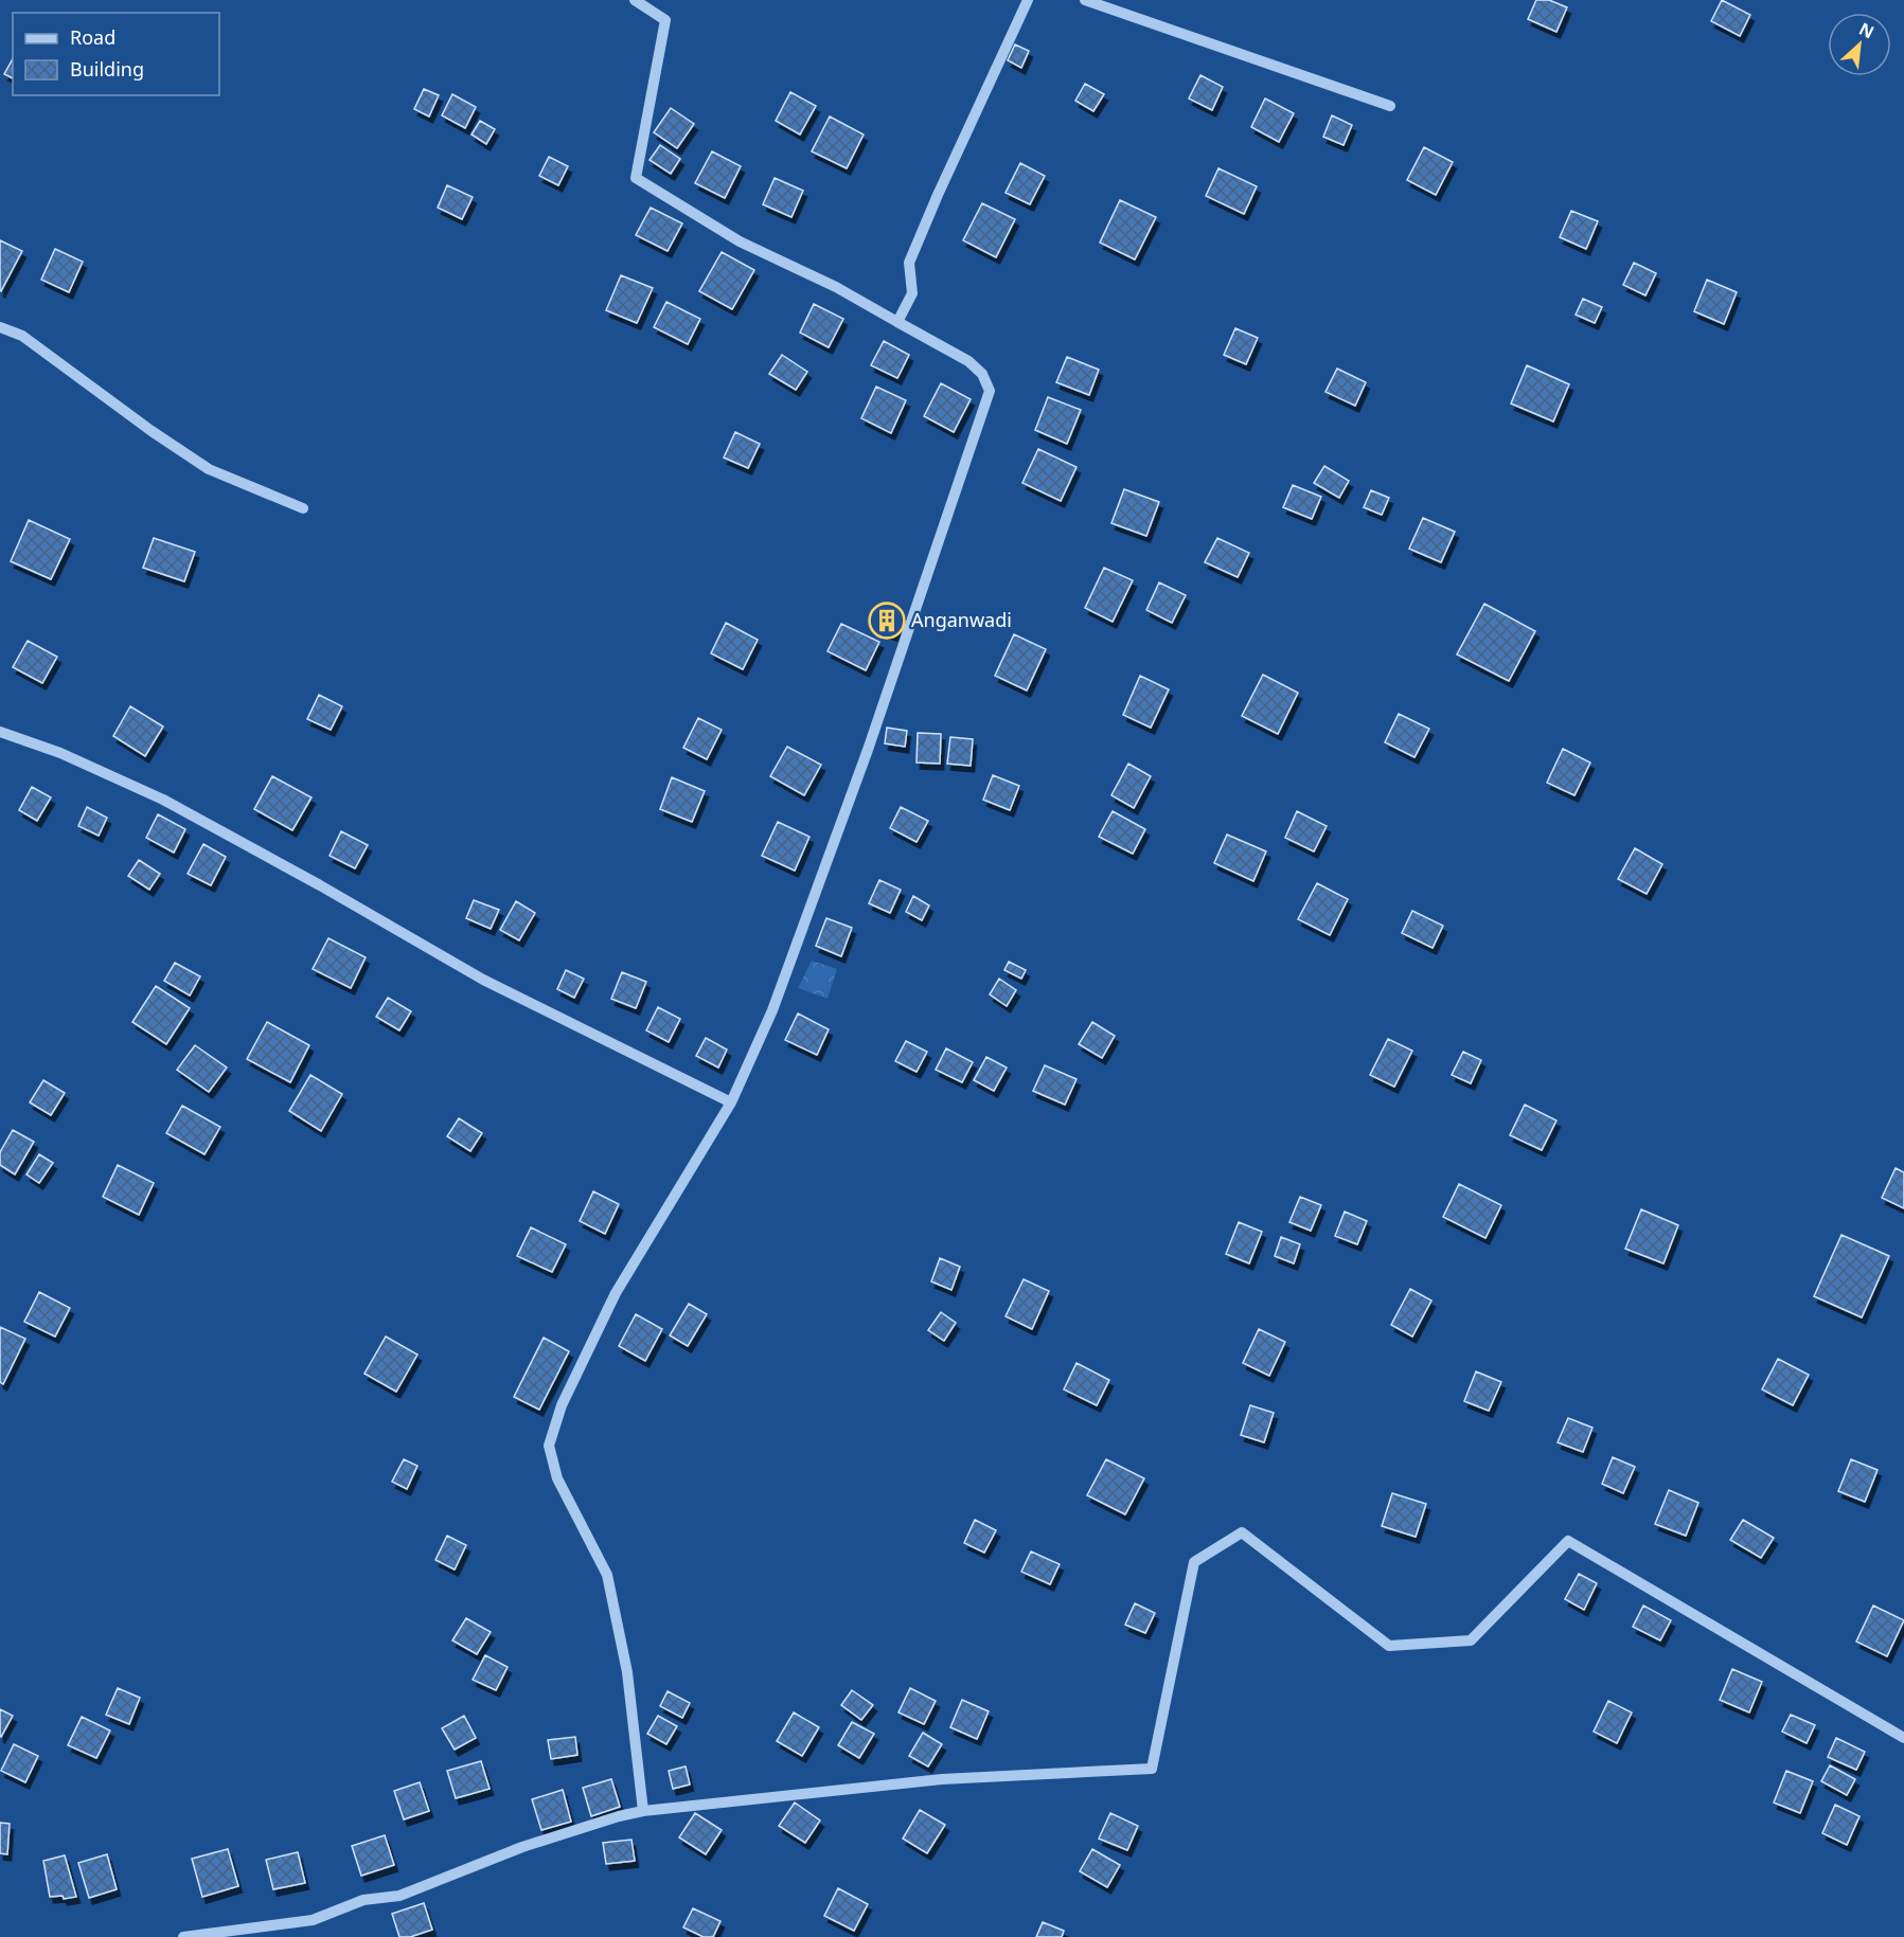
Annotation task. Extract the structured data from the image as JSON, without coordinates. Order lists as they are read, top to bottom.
{
  "places": {
    "building": ["Anganwadi"]
  },
  "legend": ["Road", "Building"],
  "north": "top right"
}
